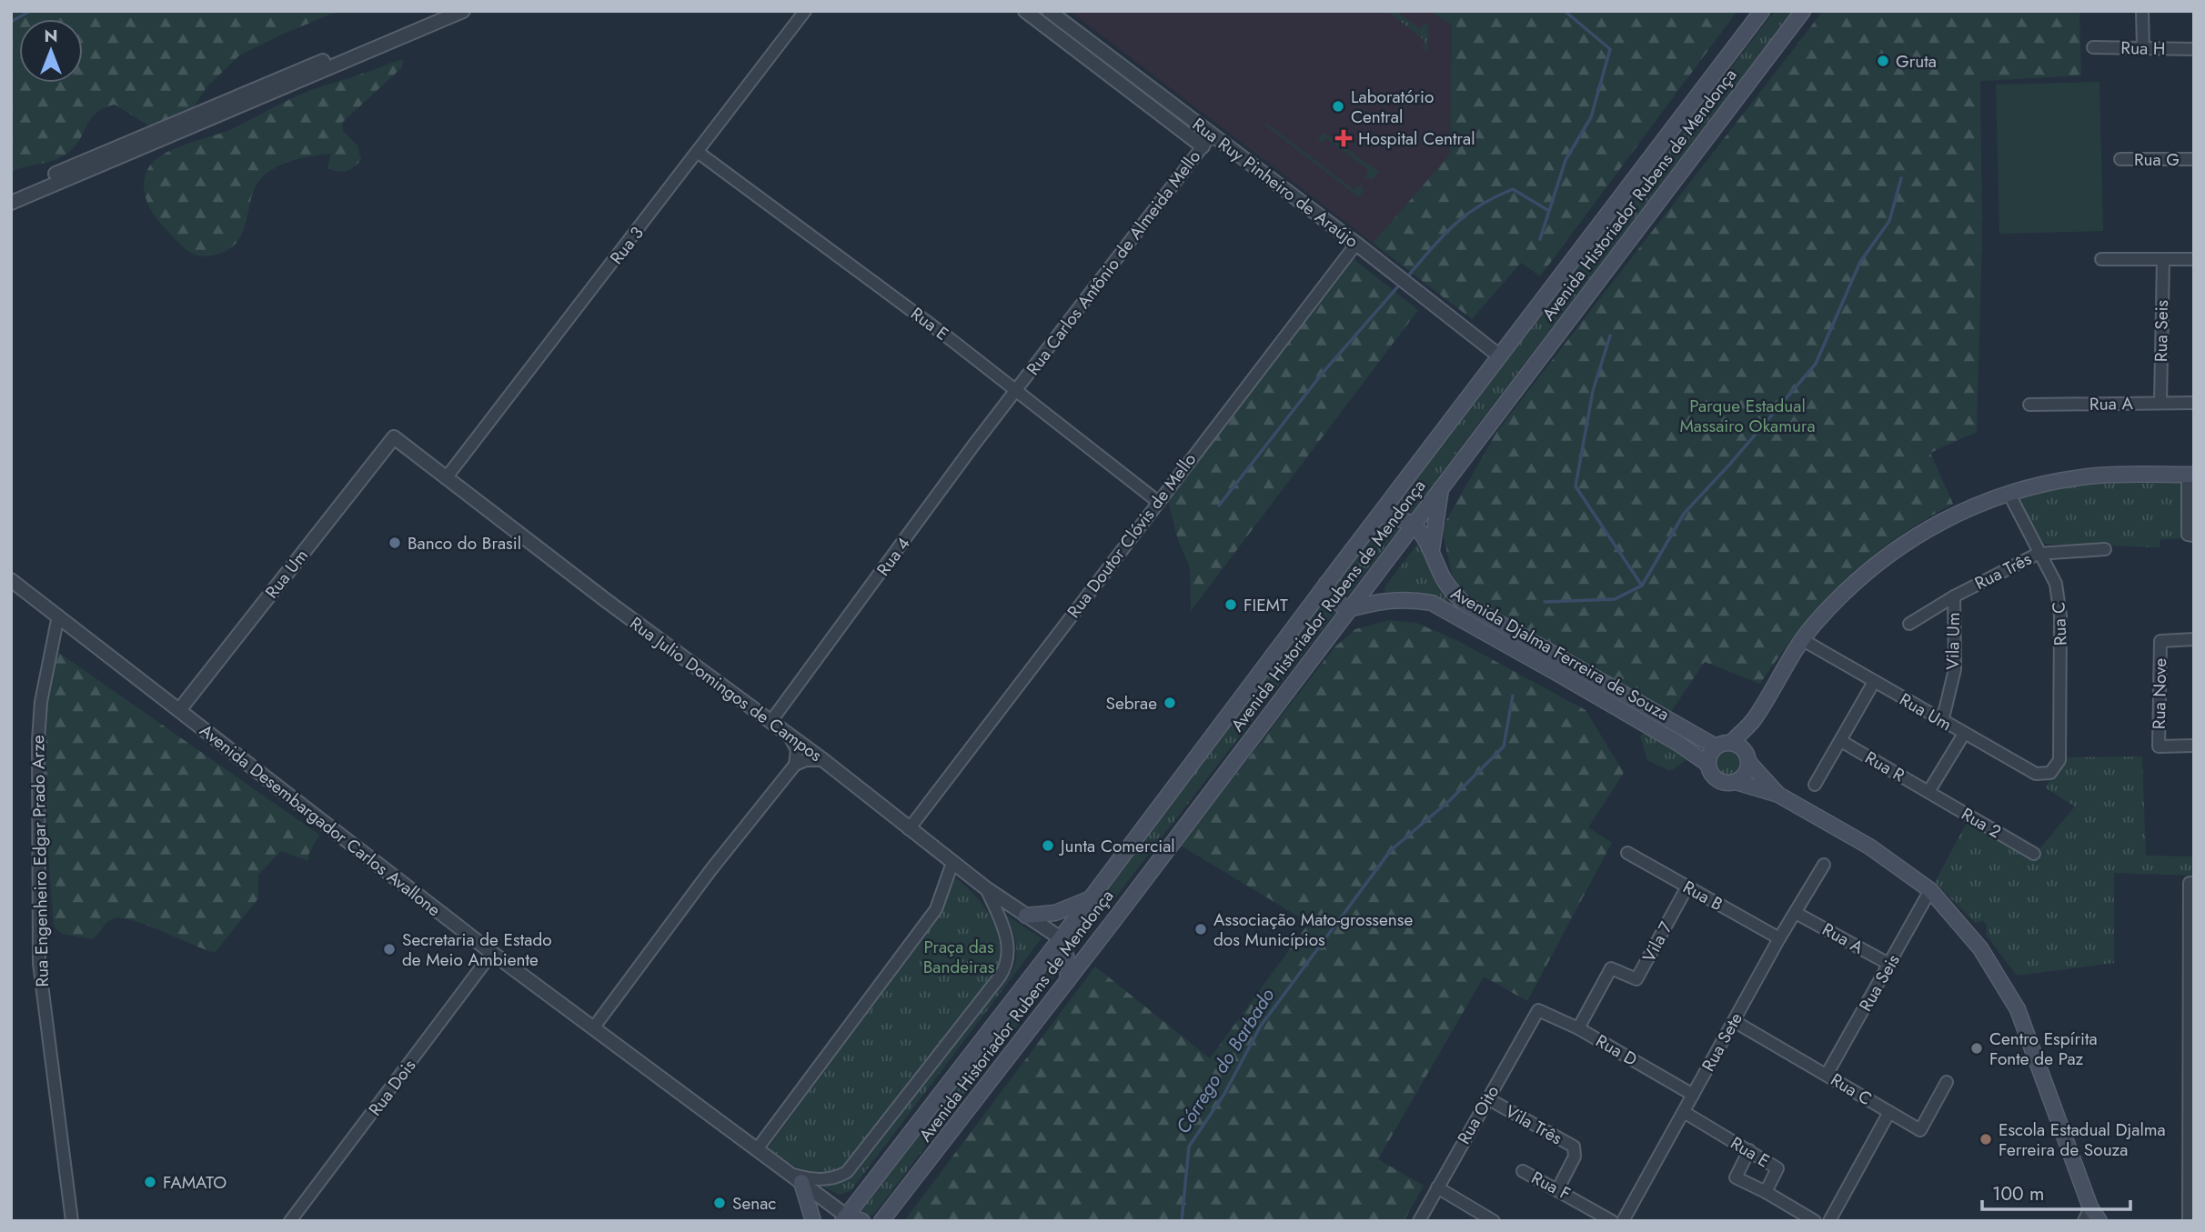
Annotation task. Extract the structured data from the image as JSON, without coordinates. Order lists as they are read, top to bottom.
{
  "streets": {
    "main road": ["Avenida Historiador Rubens de Mendonça", "Avenida Djalma Ferreira de Souza"],
    "street": [
      "Rua H",
      "Rua G",
      "Rua Ruy Pinheiro de Araújo",
      "Rua 3",
      "Rua Carlos Antônio de Almeida Mello",
      "Rua E",
      "Rua Seis",
      "Rua A",
      "Rua Doutor Clóvis de Mello",
      "Rua 4",
      "Rua Três",
      "Rua Um",
      "Rua C",
      "Vila Um",
      "Rua Julio Domingos de Campos",
      "Rua Nove",
      "Rua R",
      "Avenida Desembargador Carlos Avallone",
      "Rua 2",
      "Rua Engenheiro Edgar Prado Arze",
      "Rua B",
      "Vila 7",
      "Rua Sete",
      "Rua D",
      "Rua Dois",
      "Rua Oito",
      "Vila Três",
      "Rua F"
    ]
  },
  "crossings": [
    ["Rua Ruy Pinheiro de Araújo", "Avenida Historiador Rubens de Mendonça"],
    ["Rua Ruy Pinheiro de Araújo", "Rua Carlos Antônio de Almeida Mello"],
    ["Rua Ruy Pinheiro de Araújo", "Rua Doutor Clóvis de Mello"],
    ["Avenida Historiador Rubens de Mendonça", "Avenida Djalma Ferreira de Souza"],
    ["Avenida Historiador Rubens de Mendonça", "Rua Julio Domingos de Campos"],
    ["Avenida Historiador Rubens de Mendonça", "Avenida Desembargador Carlos Avallone"],
    ["Rua 3", "Rua E"],
    ["Rua 3", "Rua Julio Domingos de Campos"],
    ["Rua Carlos Antônio de Almeida Mello", "Rua E"],
    ["Rua Carlos Antônio de Almeida Mello", "Rua 4"],
    ["Rua E", "Rua Doutor Clóvis de Mello"],
    ["Rua E", "Rua 4"],
    ["Rua E", "Rua Sete"],
    ["Rua Seis", "Rua A"],
    ["Rua Seis", "Rua C"],
    ["Rua Seis", "Avenida Djalma Ferreira de Souza"],
    ["Rua A", "Rua Sete"],
    ["Rua Doutor Clóvis de Mello", "Rua Julio Domingos de Campos"],
    ["Rua 4", "Rua Julio Domingos de Campos"],
    ["Rua Três", "Rua C"],
    ["Rua Três", "Vila Um"],
    ["Rua Um", "Rua C"],
    ["Rua Um", "Vila Um"],
    ["Rua Um", "Rua Julio Domingos de Campos"],
    ["Rua Um", "Avenida Desembargador Carlos Avallone"],
    ["Rua C", "Rua Sete"],
    ["Rua R", "Rua 2"],
    ["Avenida Desembargador Carlos Avallone", "Rua Engenheiro Edgar Prado Arze"],
    ["Avenida Desembargador Carlos Avallone", "Rua Dois"],
    ["Rua B", "Vila 7"],
    ["Rua B", "Rua Sete"],
    ["Vila 7", "Rua D"],
    ["Rua Sete", "Rua D"],
    ["Rua D", "Rua Oito"],
    ["Rua Oito", "Vila Três"],
    ["Vila Três", "Rua F"]
  ],
  "water": ["Córrego do Barbado"],
  "parks": ["Parque Estadual Massairo Okamura", "Praça das Bandeiras"],
  "places": {
    "other": [
      "Gruta",
      "Laboratório Central",
      "Banco do Brasil",
      "FIEMT",
      "Sebrae",
      "Junta Comercial",
      "Associação Mato-grossense dos Municípios",
      "Secretaria de Estado de Meio Ambiente",
      "Centro Espírita Fonte de Paz",
      "Escola Estadual Djalma Ferreira de Souza",
      "FAMATO",
      "Senac"
    ],
    "health": ["Hospital Central"]
  },
  "scale_bar": "100 m",
  "north": "top"
}
